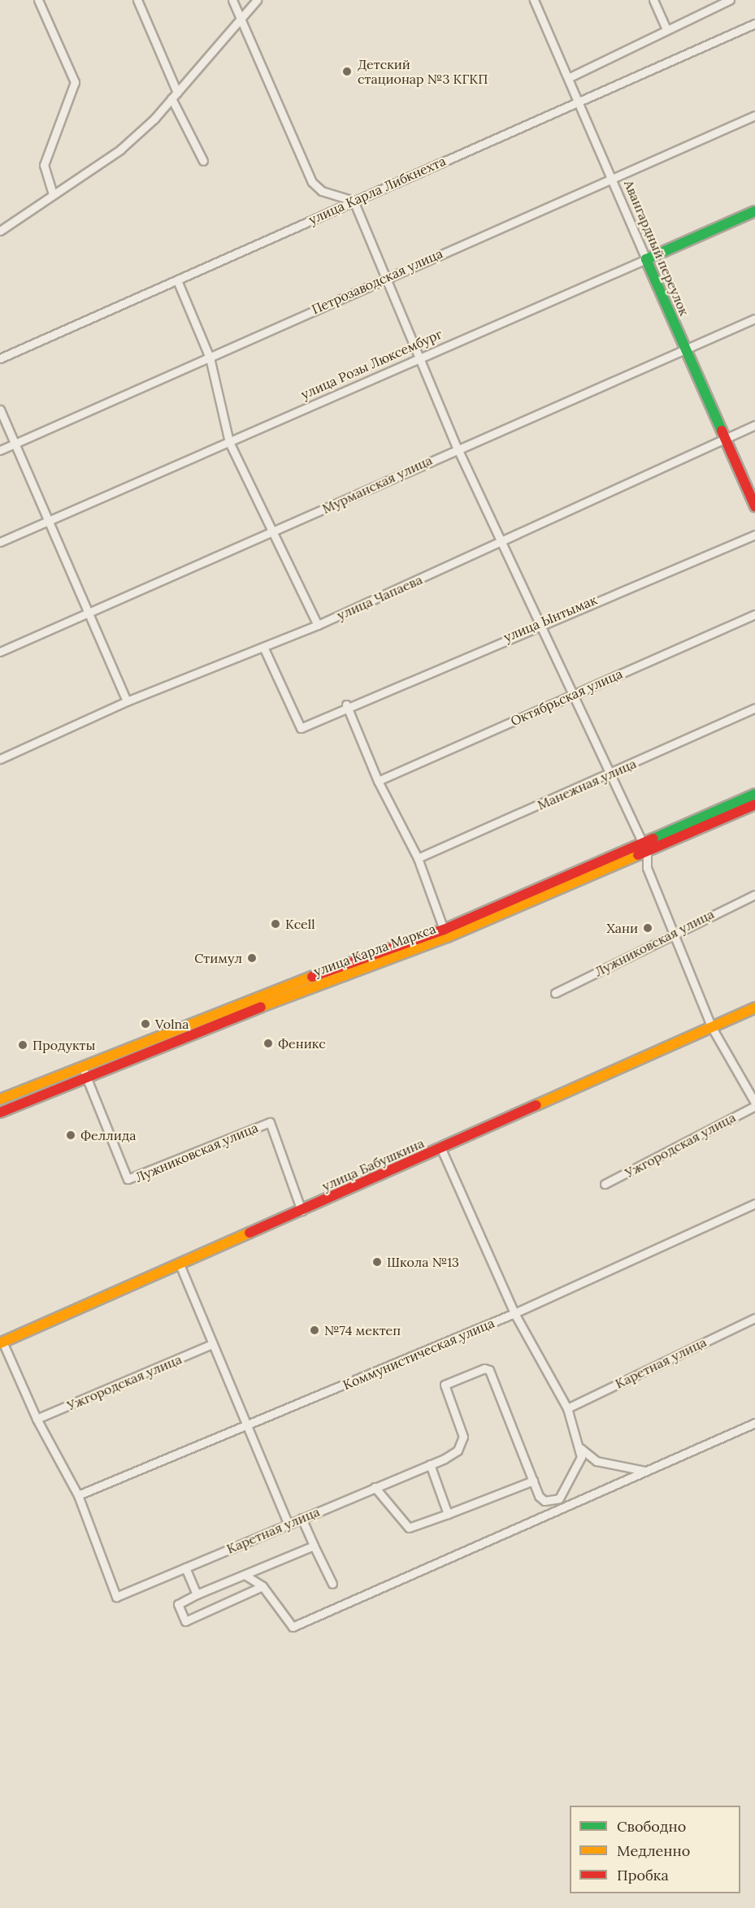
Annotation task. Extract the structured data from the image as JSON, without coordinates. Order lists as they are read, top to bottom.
{
  "streets": {
    "main road": [
      "Авангардный переулок",
      "улица Розы Люксембург",
      "улица Карла Маркса",
      "улица Бабушкина"
    ],
    "street": [
      "улица Карла Либкнехта",
      "Петрозаводская улица",
      "Мурманская улица",
      "улица Чапаева",
      "улица Ынтымак",
      "Октябрьская улица",
      "Манежная улица",
      "Лужниковская улица",
      "Ужгородская улица",
      "Коммунистическая улица",
      "Каретная улица"
    ]
  },
  "crossings": [
    ["улица Карла Либкнехта", "Авангардный переулок"],
    ["Авангардный переулок", "Петрозаводская улица"],
    ["Авангардный переулок", "улица Розы Люксембург"],
    ["Авангардный переулок", "Мурманская улица"],
    ["Авангардный переулок", "улица Чапаева"],
    ["улица Чапаева", "улица Ынтымак"],
    ["Лужниковская улица", "улица Карла Маркса"],
    ["Лужниковская улица", "улица Бабушкина"],
    ["Коммунистическая улица", "Каретная улица"]
  ],
  "places": [
    "Детский стационар №3 КГКП",
    "Kcell",
    "Хани",
    "Стимул",
    "Volna",
    "Феникс",
    "Продукты",
    "Феллида",
    "Школа №13",
    "№74 мектеп"
  ],
  "legend": ["Свободно", "Медленно", "Пробка"]
}
